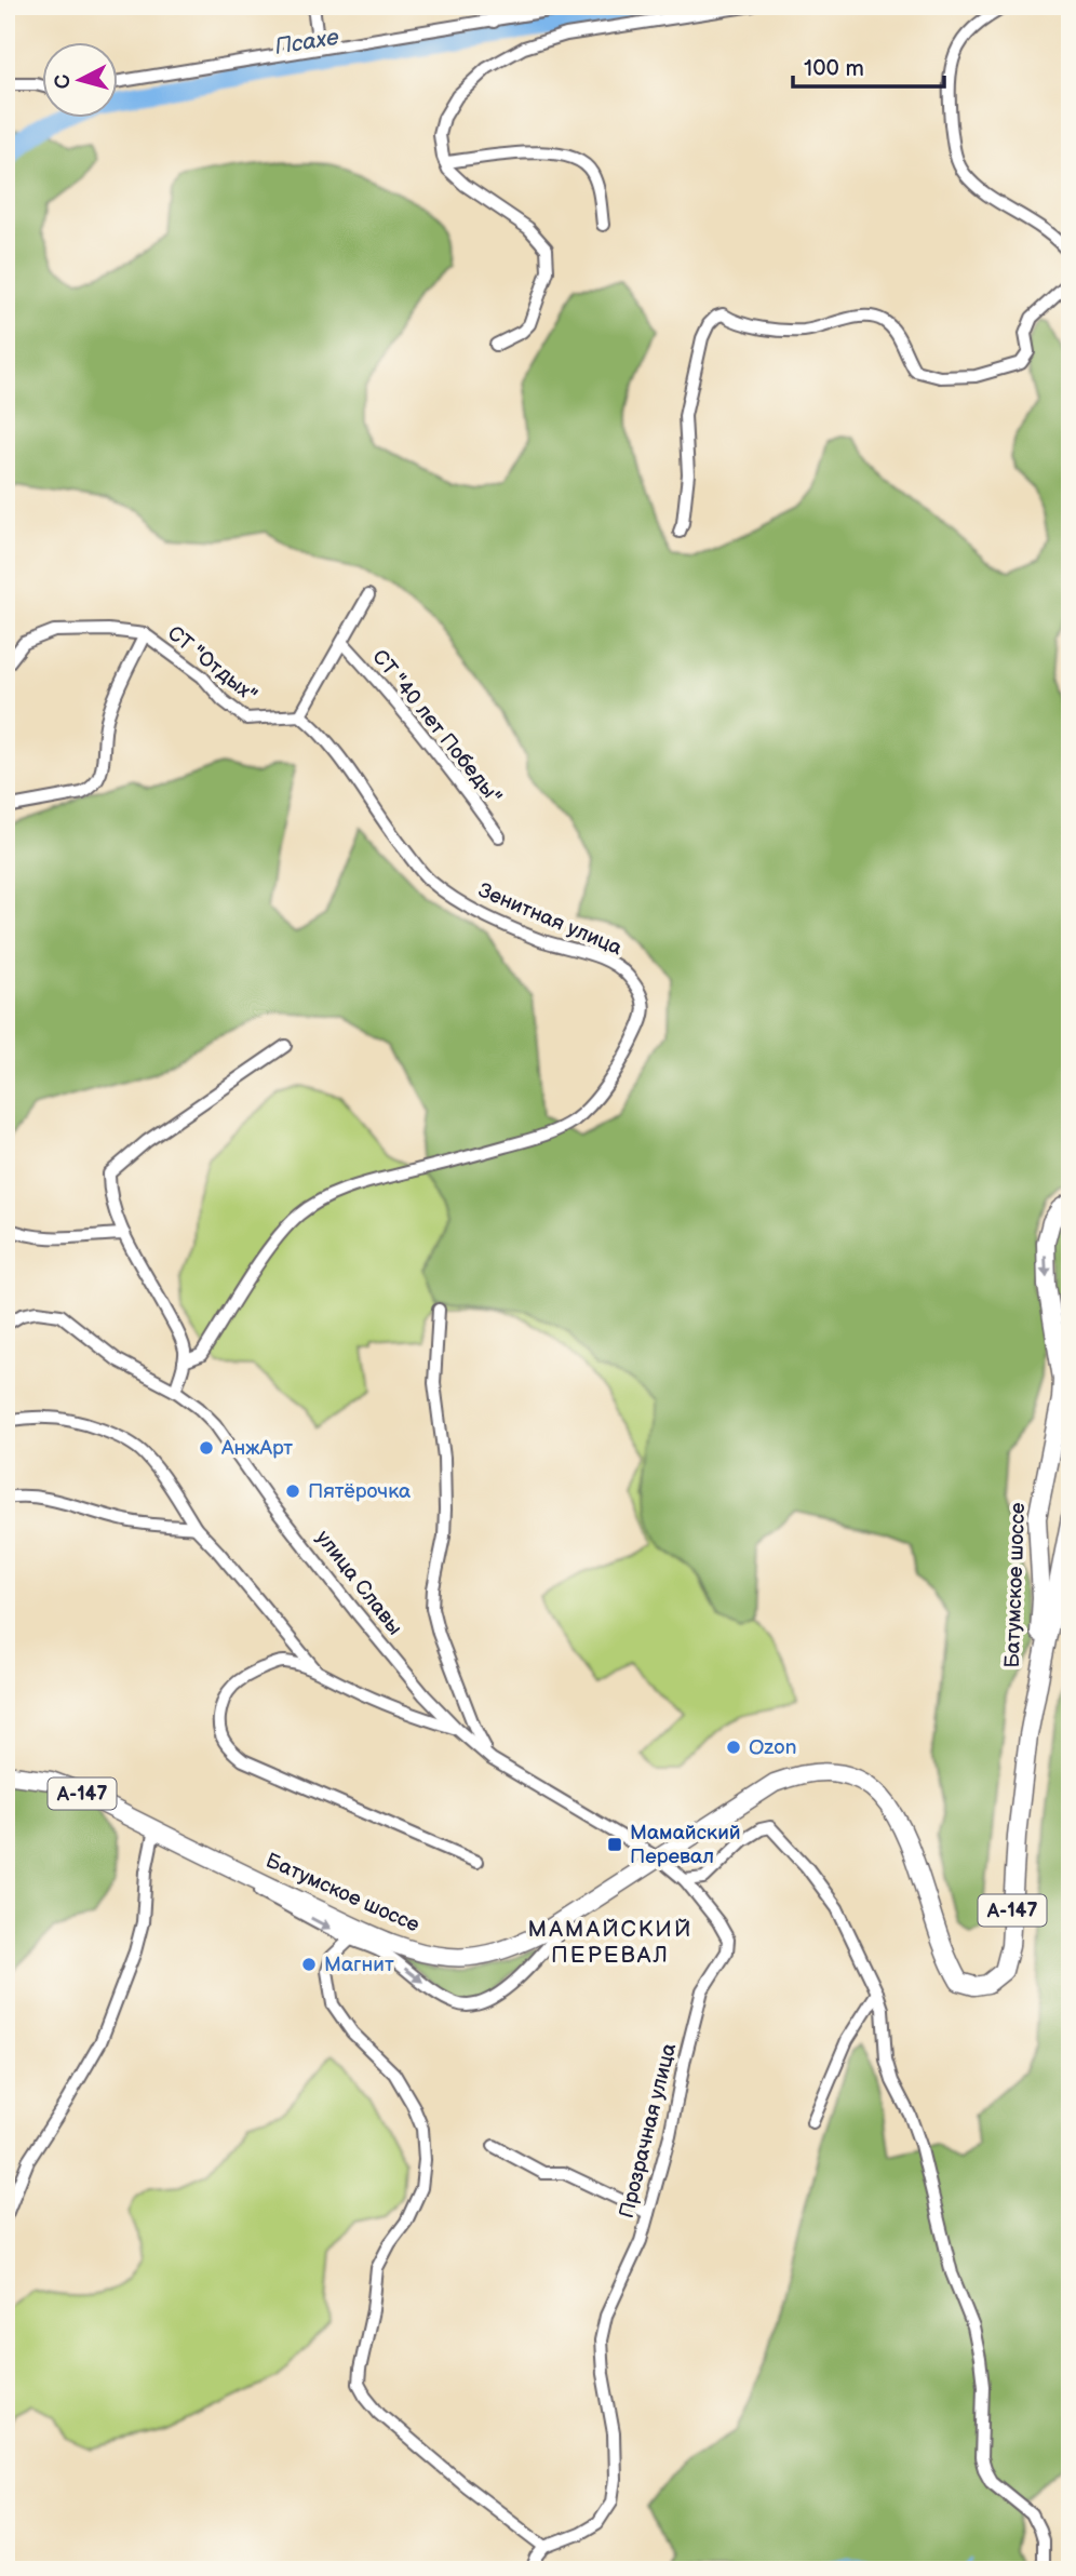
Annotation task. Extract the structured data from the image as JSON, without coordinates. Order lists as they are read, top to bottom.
{
  "streets": {
    "highway": ["Батумское шоссе", "А-147"],
    "street": [
      "СТ \"Отдых\"",
      "СТ \"40 лет Победы\"",
      "Зенитная улица",
      "улица Славы",
      "Прозрачная улица"
    ]
  },
  "crossings": [
    ["СТ \"Отдых\"", "Зенитная улица"],
    ["улица Славы", "Батумское шоссе"],
    ["улица Славы", "Прозрачная улица"],
    ["Батумское шоссе", "Прозрачная улица"]
  ],
  "districts": ["МАМАЙСКИЙ ПЕРЕВАЛ"],
  "water": ["Псахе"],
  "places": {
    "other": [
      "АнжАрт",
      "Пятёрочка",
      "Ozon",
      "Магнит"
    ],
    "transit": ["Мамайский Перевал"]
  },
  "scale_bar": "100 m",
  "north": "left"
}
